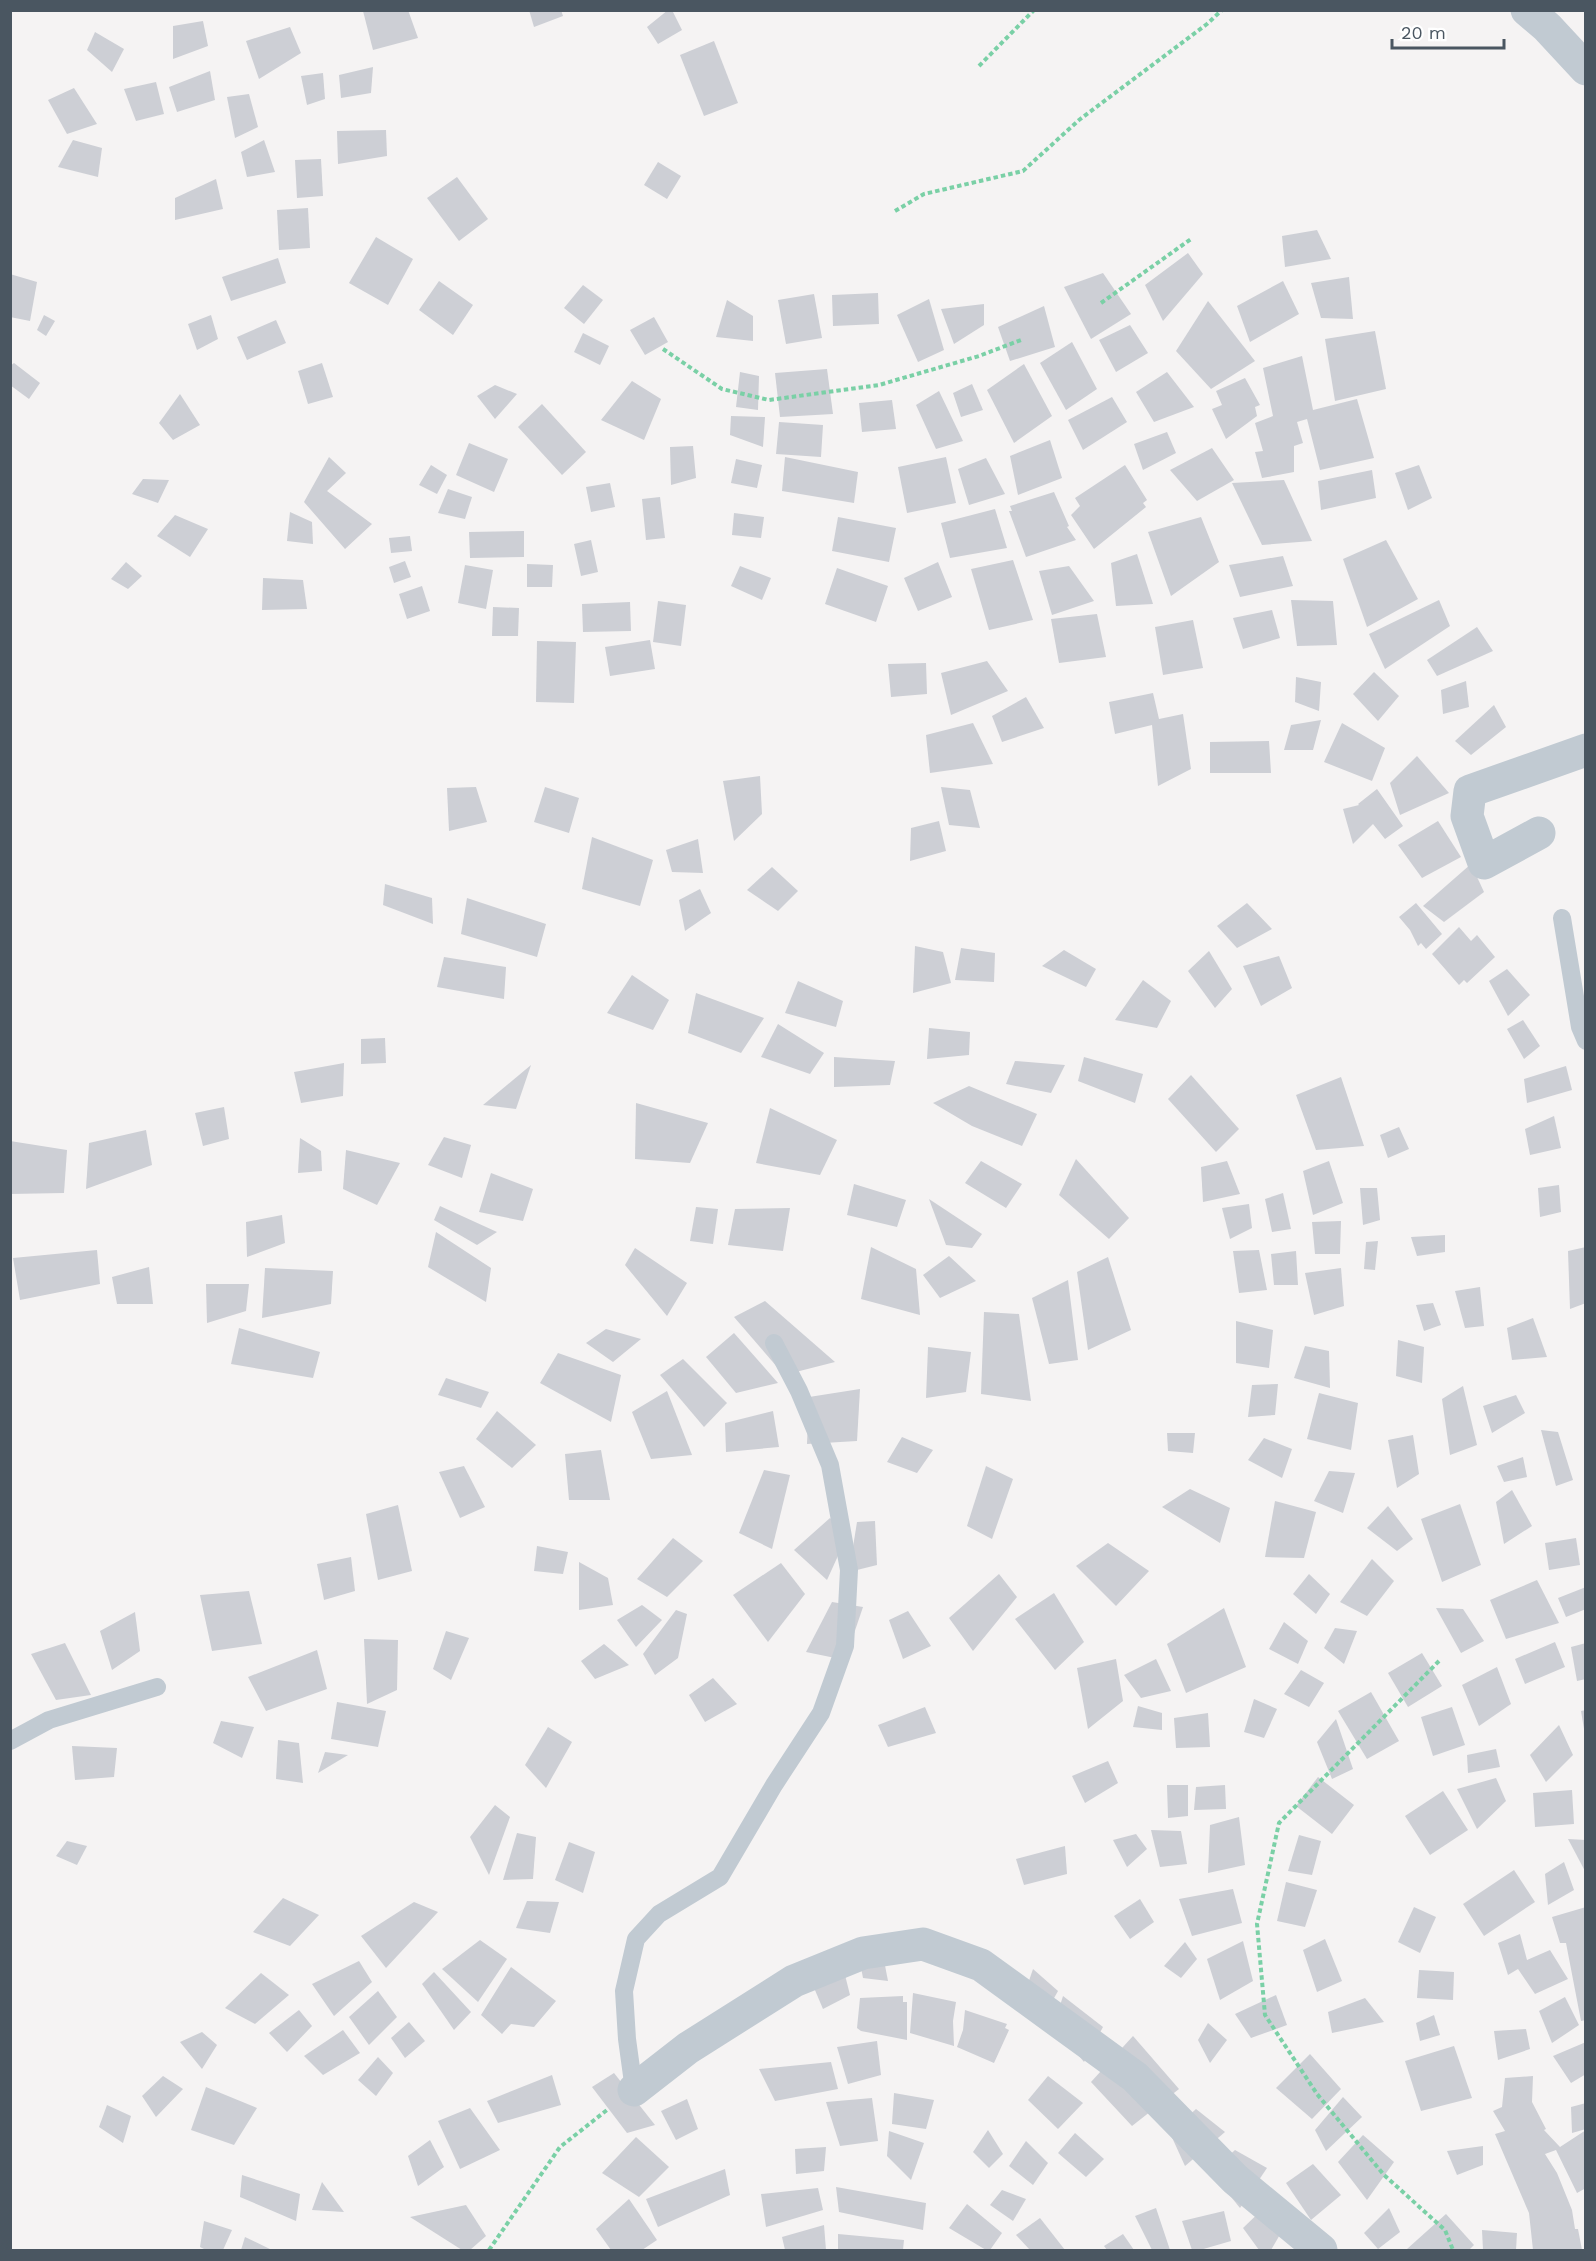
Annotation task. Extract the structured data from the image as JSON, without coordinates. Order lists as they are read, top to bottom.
{
  "scale_bar": "20 m"
}
